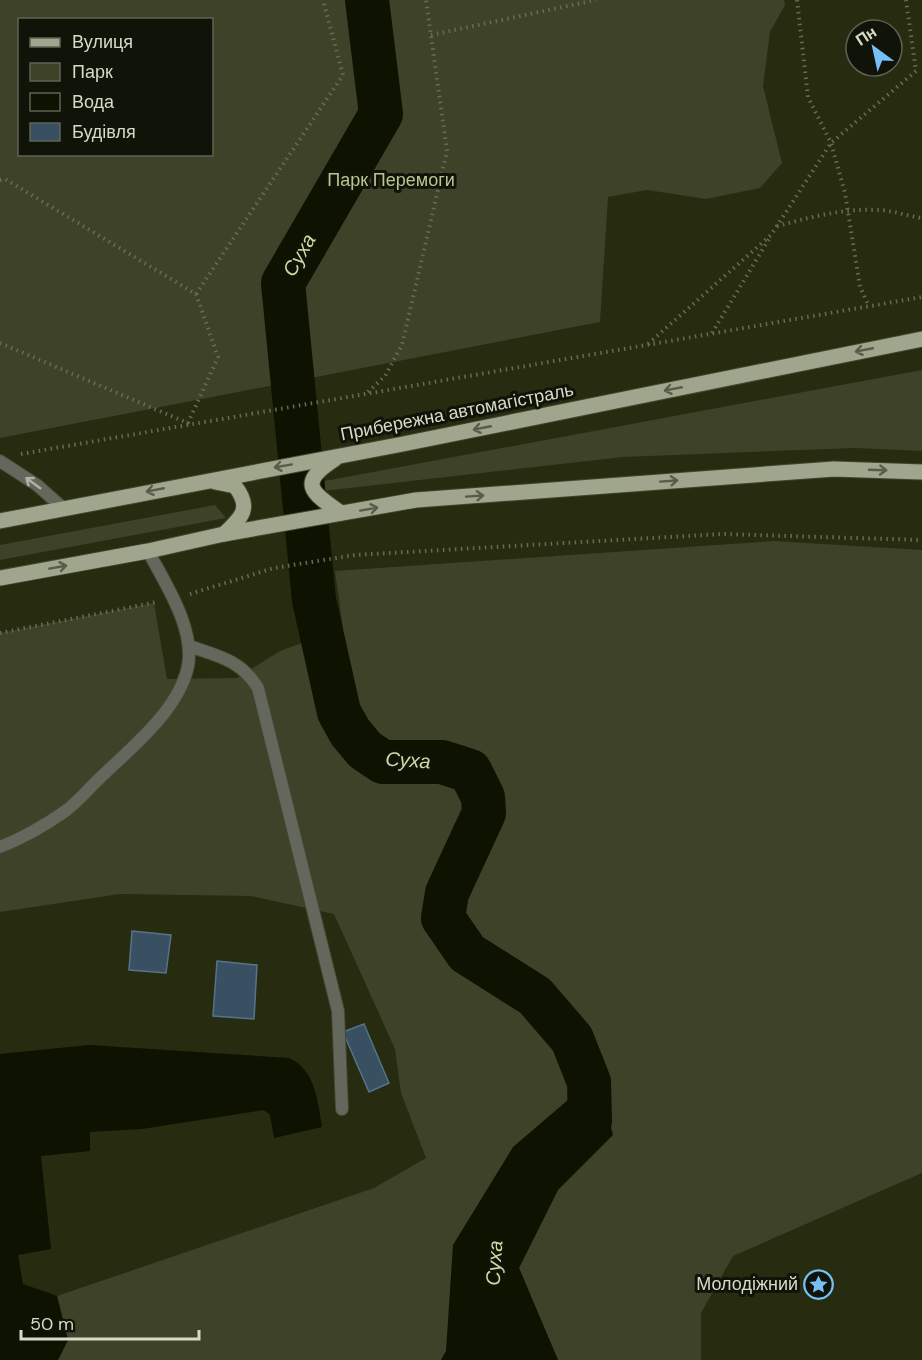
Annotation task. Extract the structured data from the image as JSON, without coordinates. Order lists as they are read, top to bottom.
{
  "streets": {
    "main road": ["Прибережна автомагістраль"]
  },
  "water": ["Суха"],
  "parks": ["Парк Перемоги"],
  "places": {
    "place": ["Молодіжний"]
  },
  "legend": [
    "Вулиця",
    "Парк",
    "Вода",
    "Будівля"
  ],
  "scale_bar": "50 m",
  "north": "top left"
}
